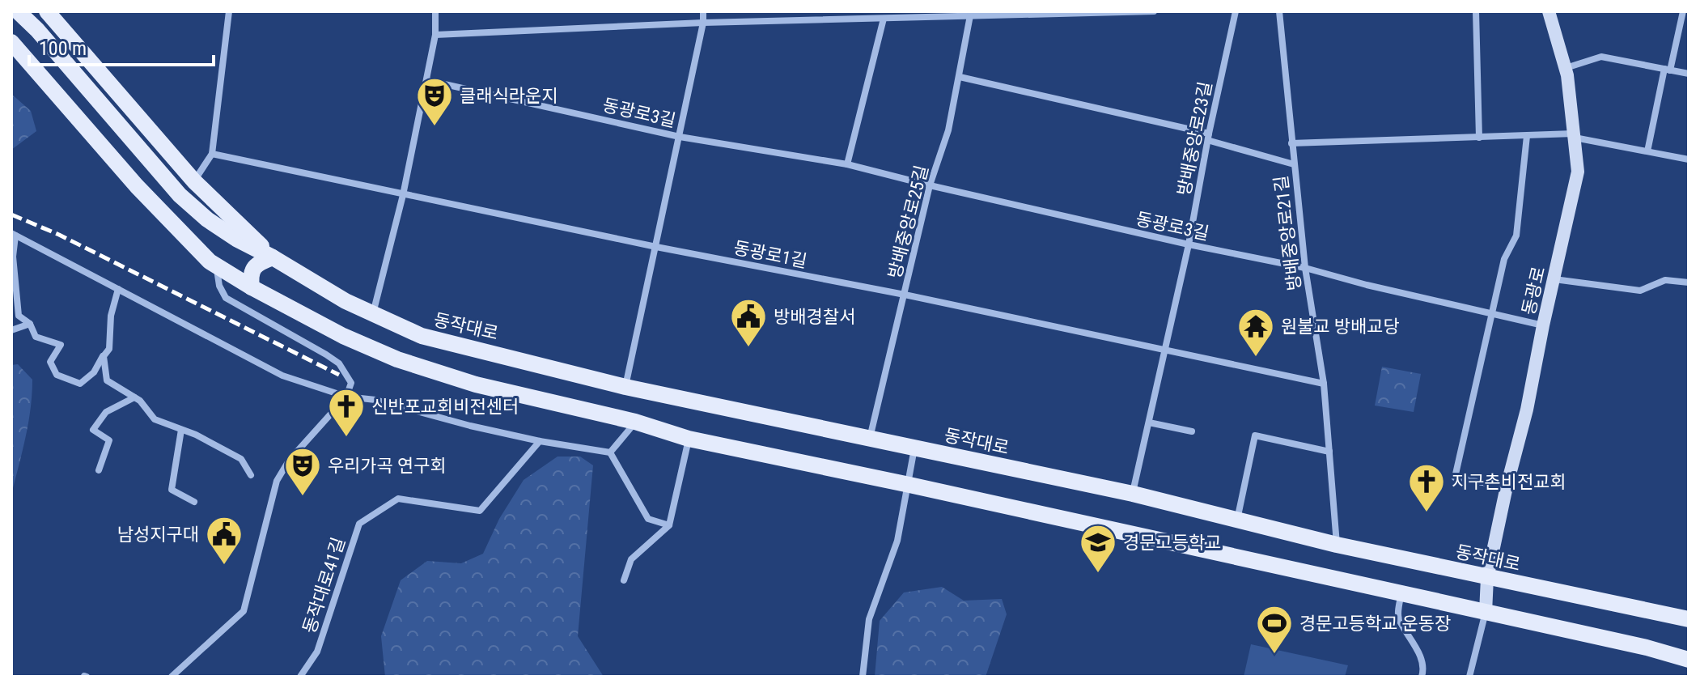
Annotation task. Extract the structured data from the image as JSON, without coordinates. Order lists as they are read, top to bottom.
{
  "streets": {
    "main road": ["동작대로"],
    "street": [
      "동광로3길",
      "방배중앙로23길",
      "방배중앙로25길",
      "방배중앙로21길",
      "동광로1길",
      "동광로",
      "동작대로41길"
    ]
  },
  "crossings": [
    ["동광로3길", "방배중앙로23길"],
    ["동광로3길", "방배중앙로25길"],
    ["동광로3길", "방배중앙로21길"],
    ["동광로3길", "동광로"],
    ["방배중앙로23길", "동광로1길"],
    ["방배중앙로23길", "동작대로"],
    ["방배중앙로25길", "동광로1길"],
    ["방배중앙로25길", "동작대로"],
    ["방배중앙로21길", "동광로1길"],
    ["방배중앙로21길", "동작대로"],
    ["동광로", "동작대로"]
  ],
  "places": {
    "theatre": ["클래식라운지", "우리가곡 연구회"],
    "public building": ["방배경찰서", "남성지구대"],
    "temple": ["원불교 방배교당"],
    "church": ["신반포교회비전센터", "지구촌비전교회"],
    "school or university": ["경문고등학교"],
    "sports": ["경문고등학교 운동장"]
  },
  "scale_bar": "100 m"
}
